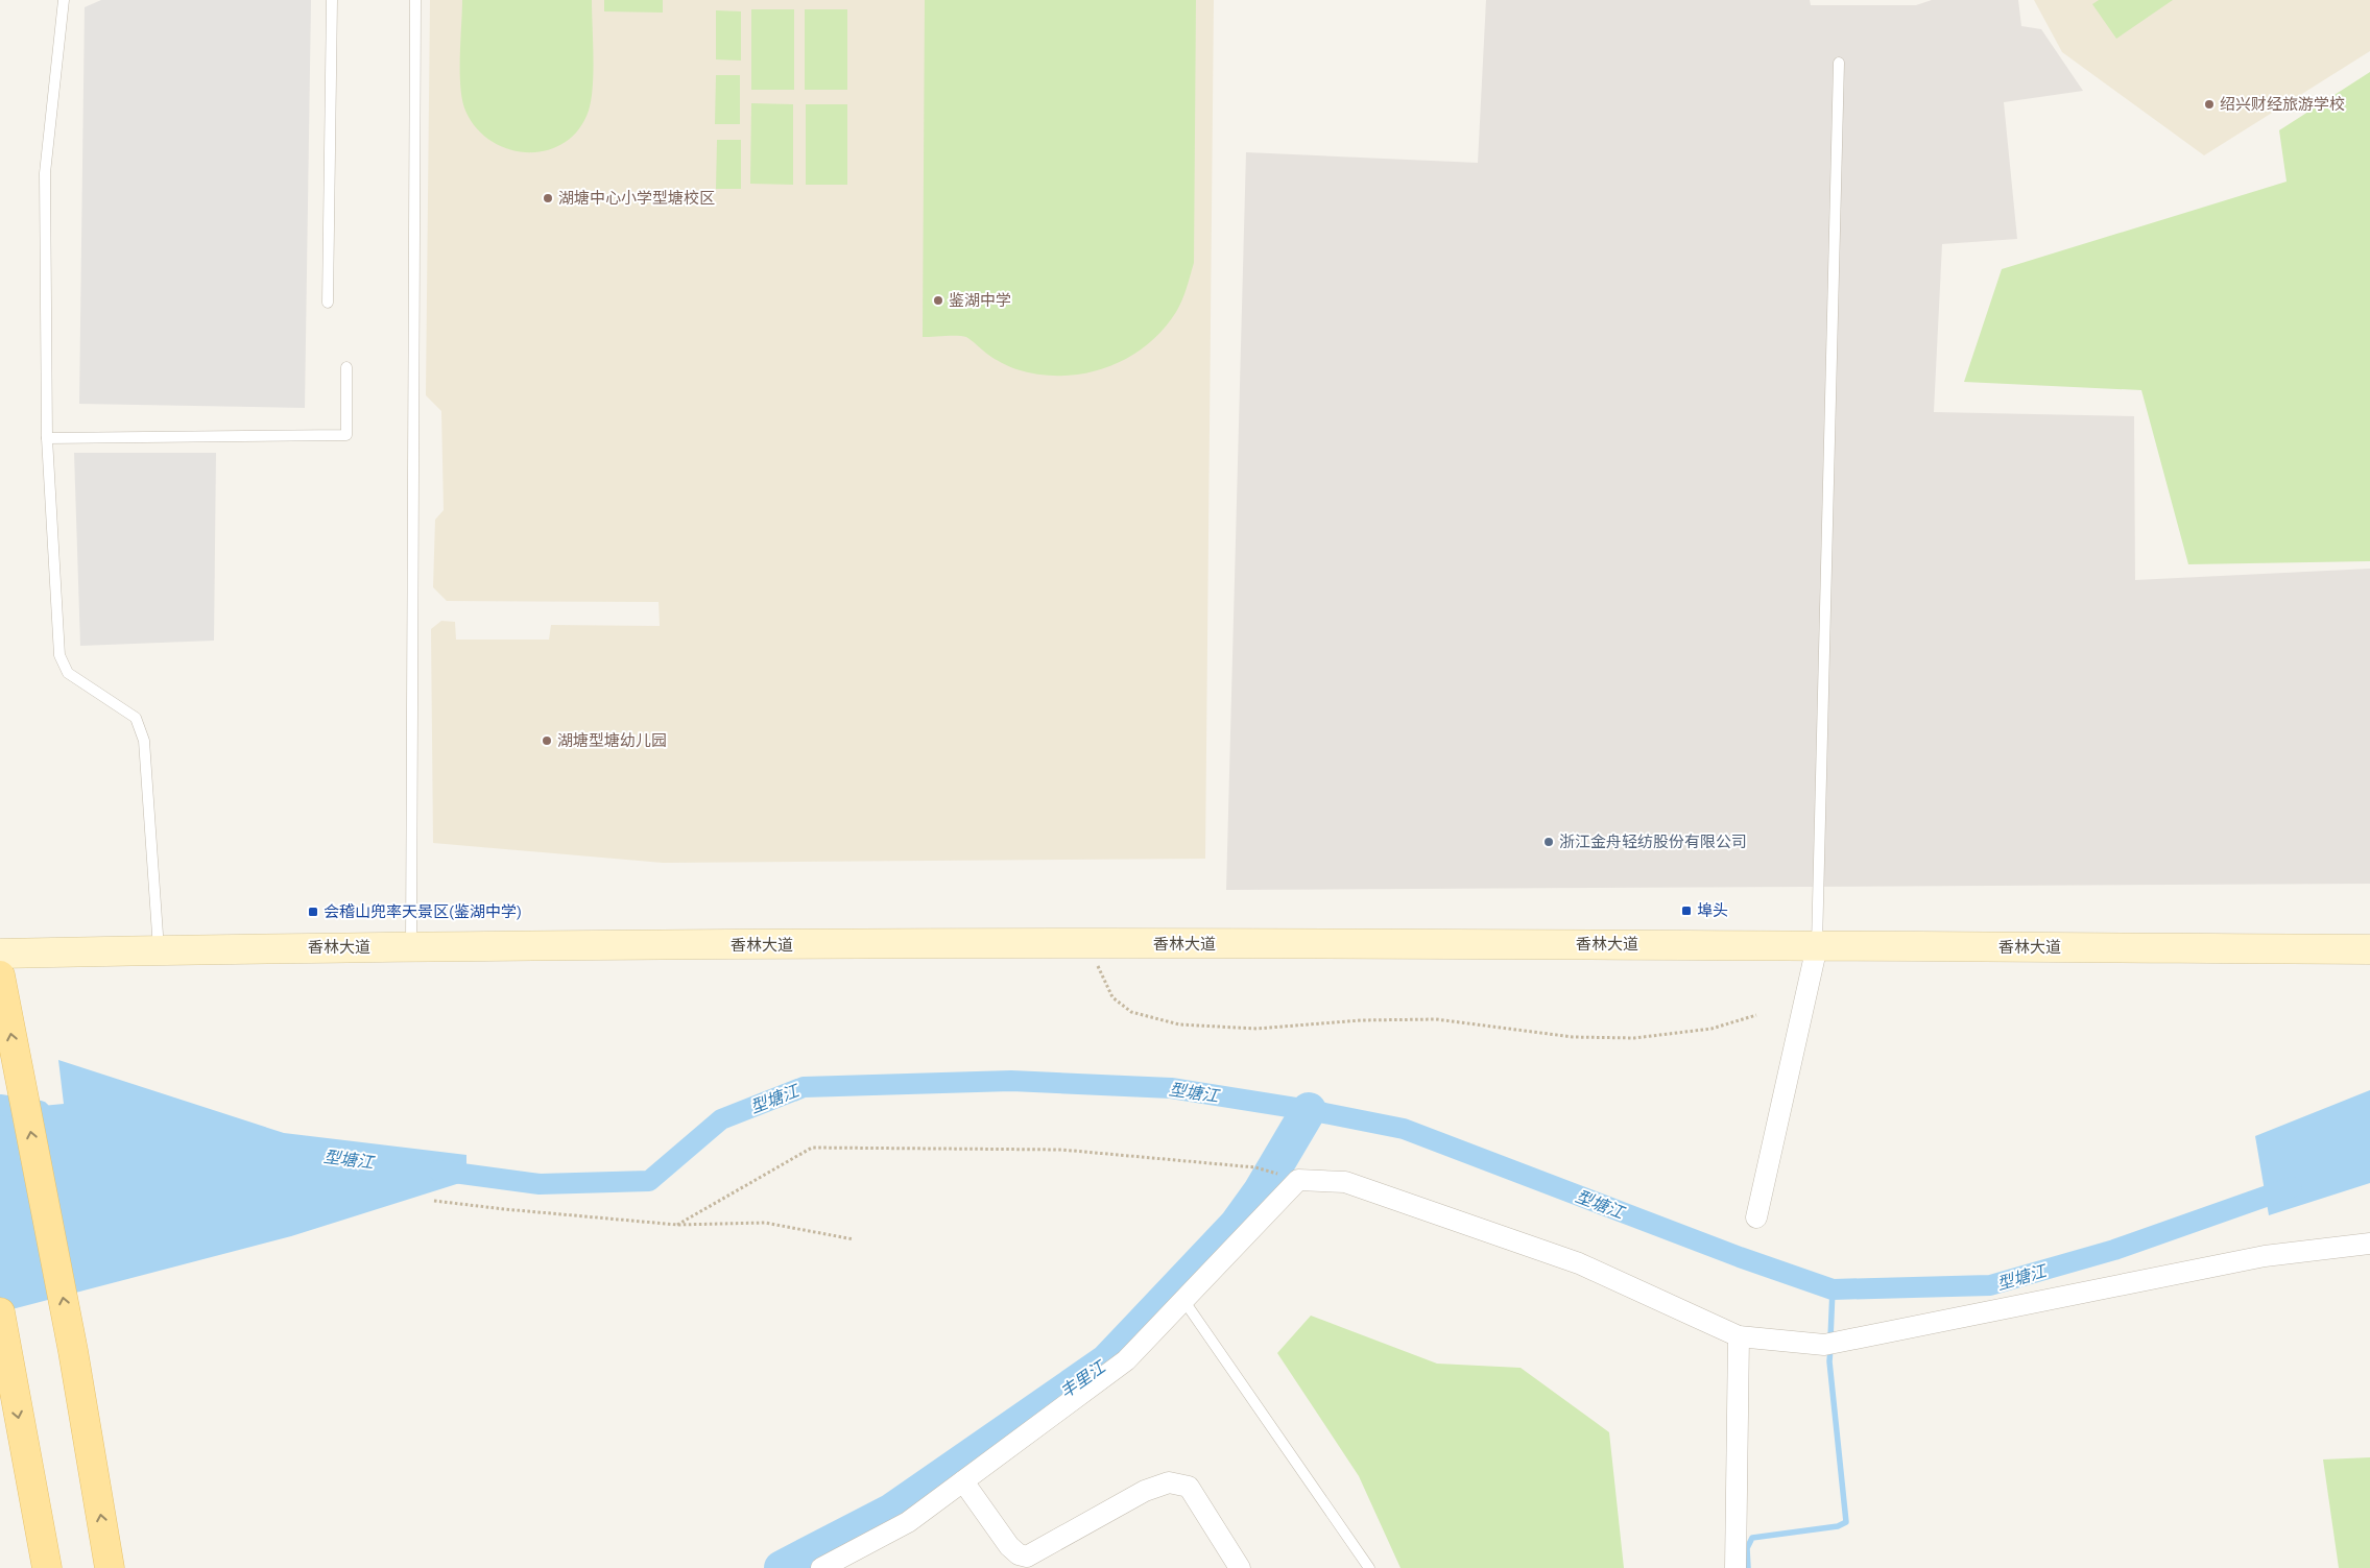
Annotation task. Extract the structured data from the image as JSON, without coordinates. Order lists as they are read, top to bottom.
{
  "streets": {
    "main road": ["香林大道"]
  },
  "water": ["型塘江", "丰里江"],
  "places": {
    "other": [
      "绍兴财经旅游学校",
      "湖塘中心小学型塘校区",
      "鉴湖中学",
      "湖塘型塘幼儿园",
      "浙江金舟轻纺股份有限公司"
    ],
    "transit": ["埠头", "会稽山兜率天景区(鉴湖中学)"]
  }
}
